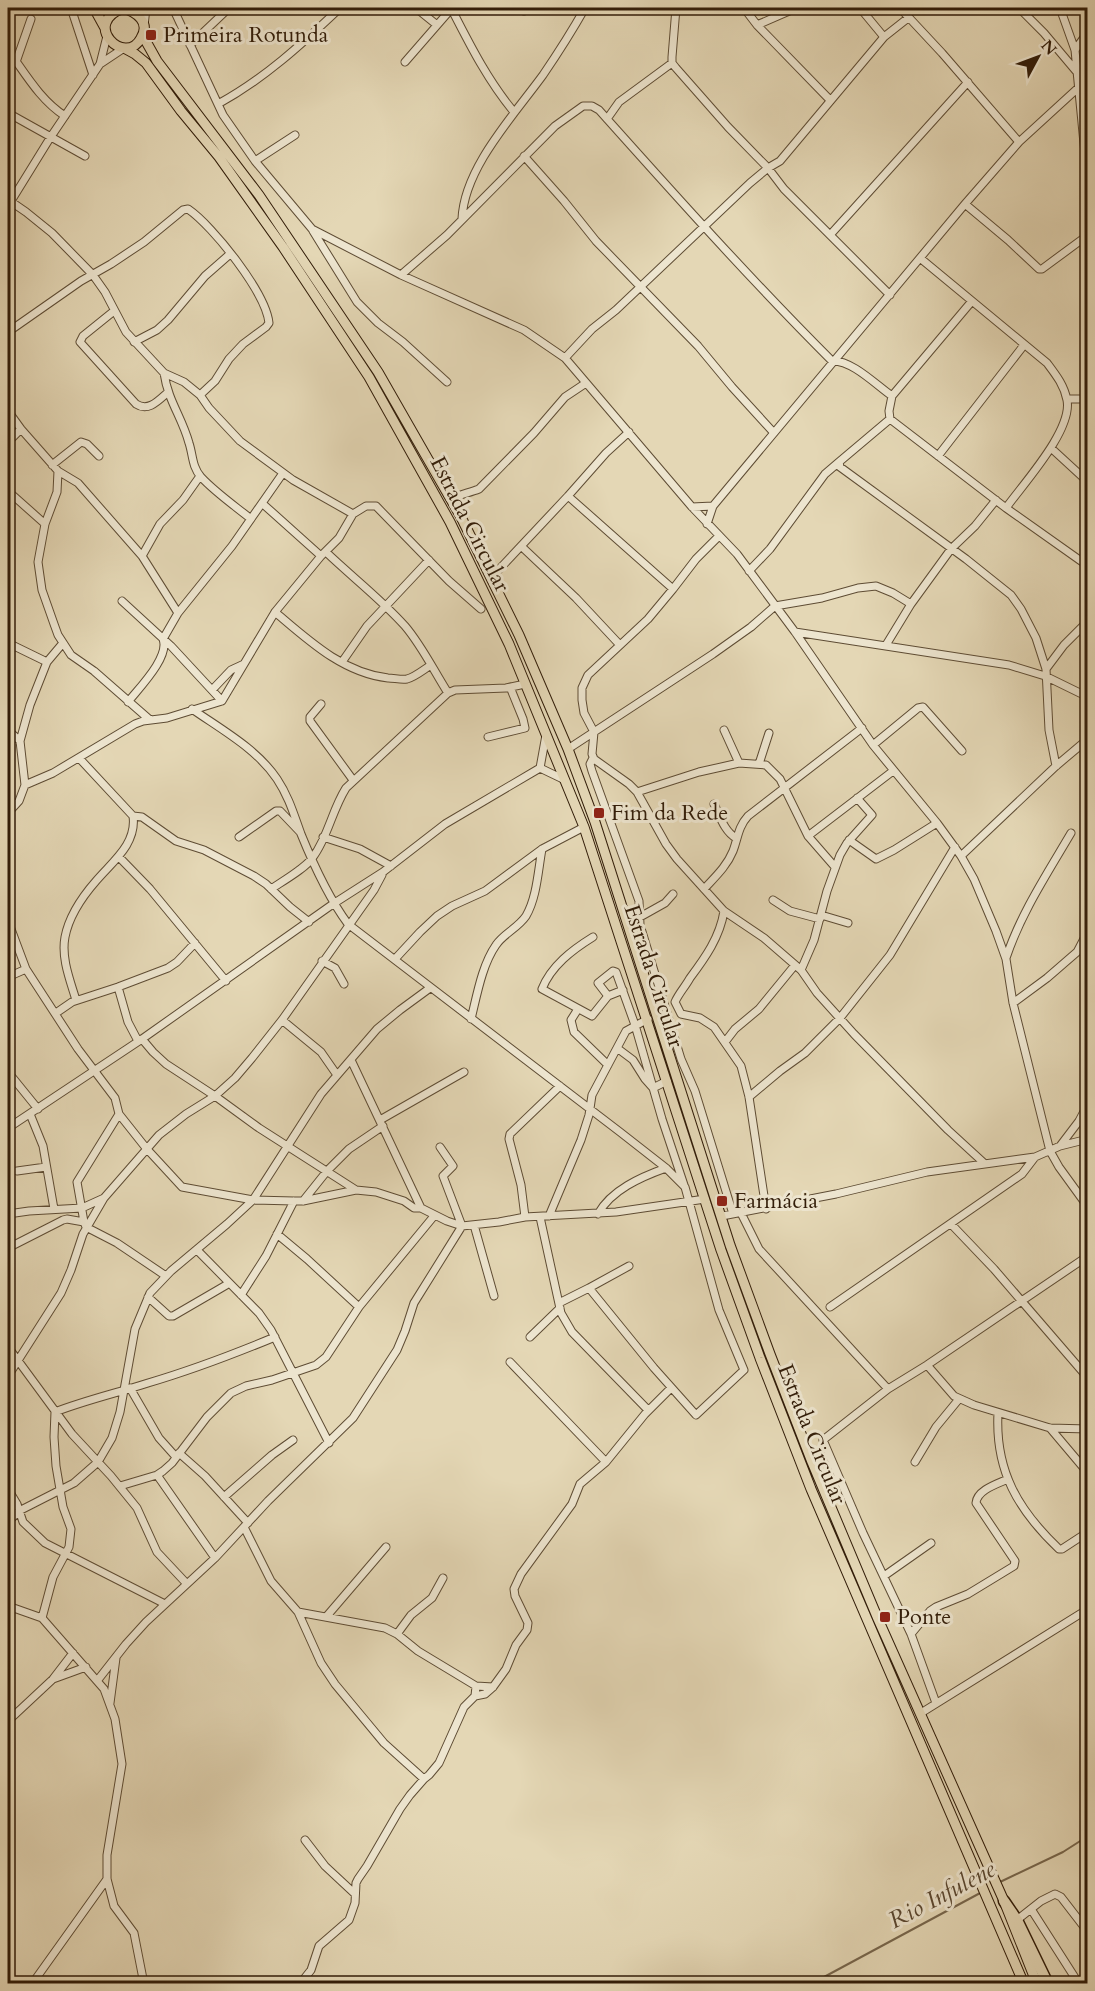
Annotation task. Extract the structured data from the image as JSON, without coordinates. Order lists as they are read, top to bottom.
{
  "streets": {
    "main road": ["Estrada Circular"]
  },
  "water": ["Rio Infulene"],
  "places": {
    "transit": [
      "Primeira Rotunda",
      "Fim da Rede",
      "Farmácia",
      "Ponte"
    ]
  },
  "north": "top right"
}
